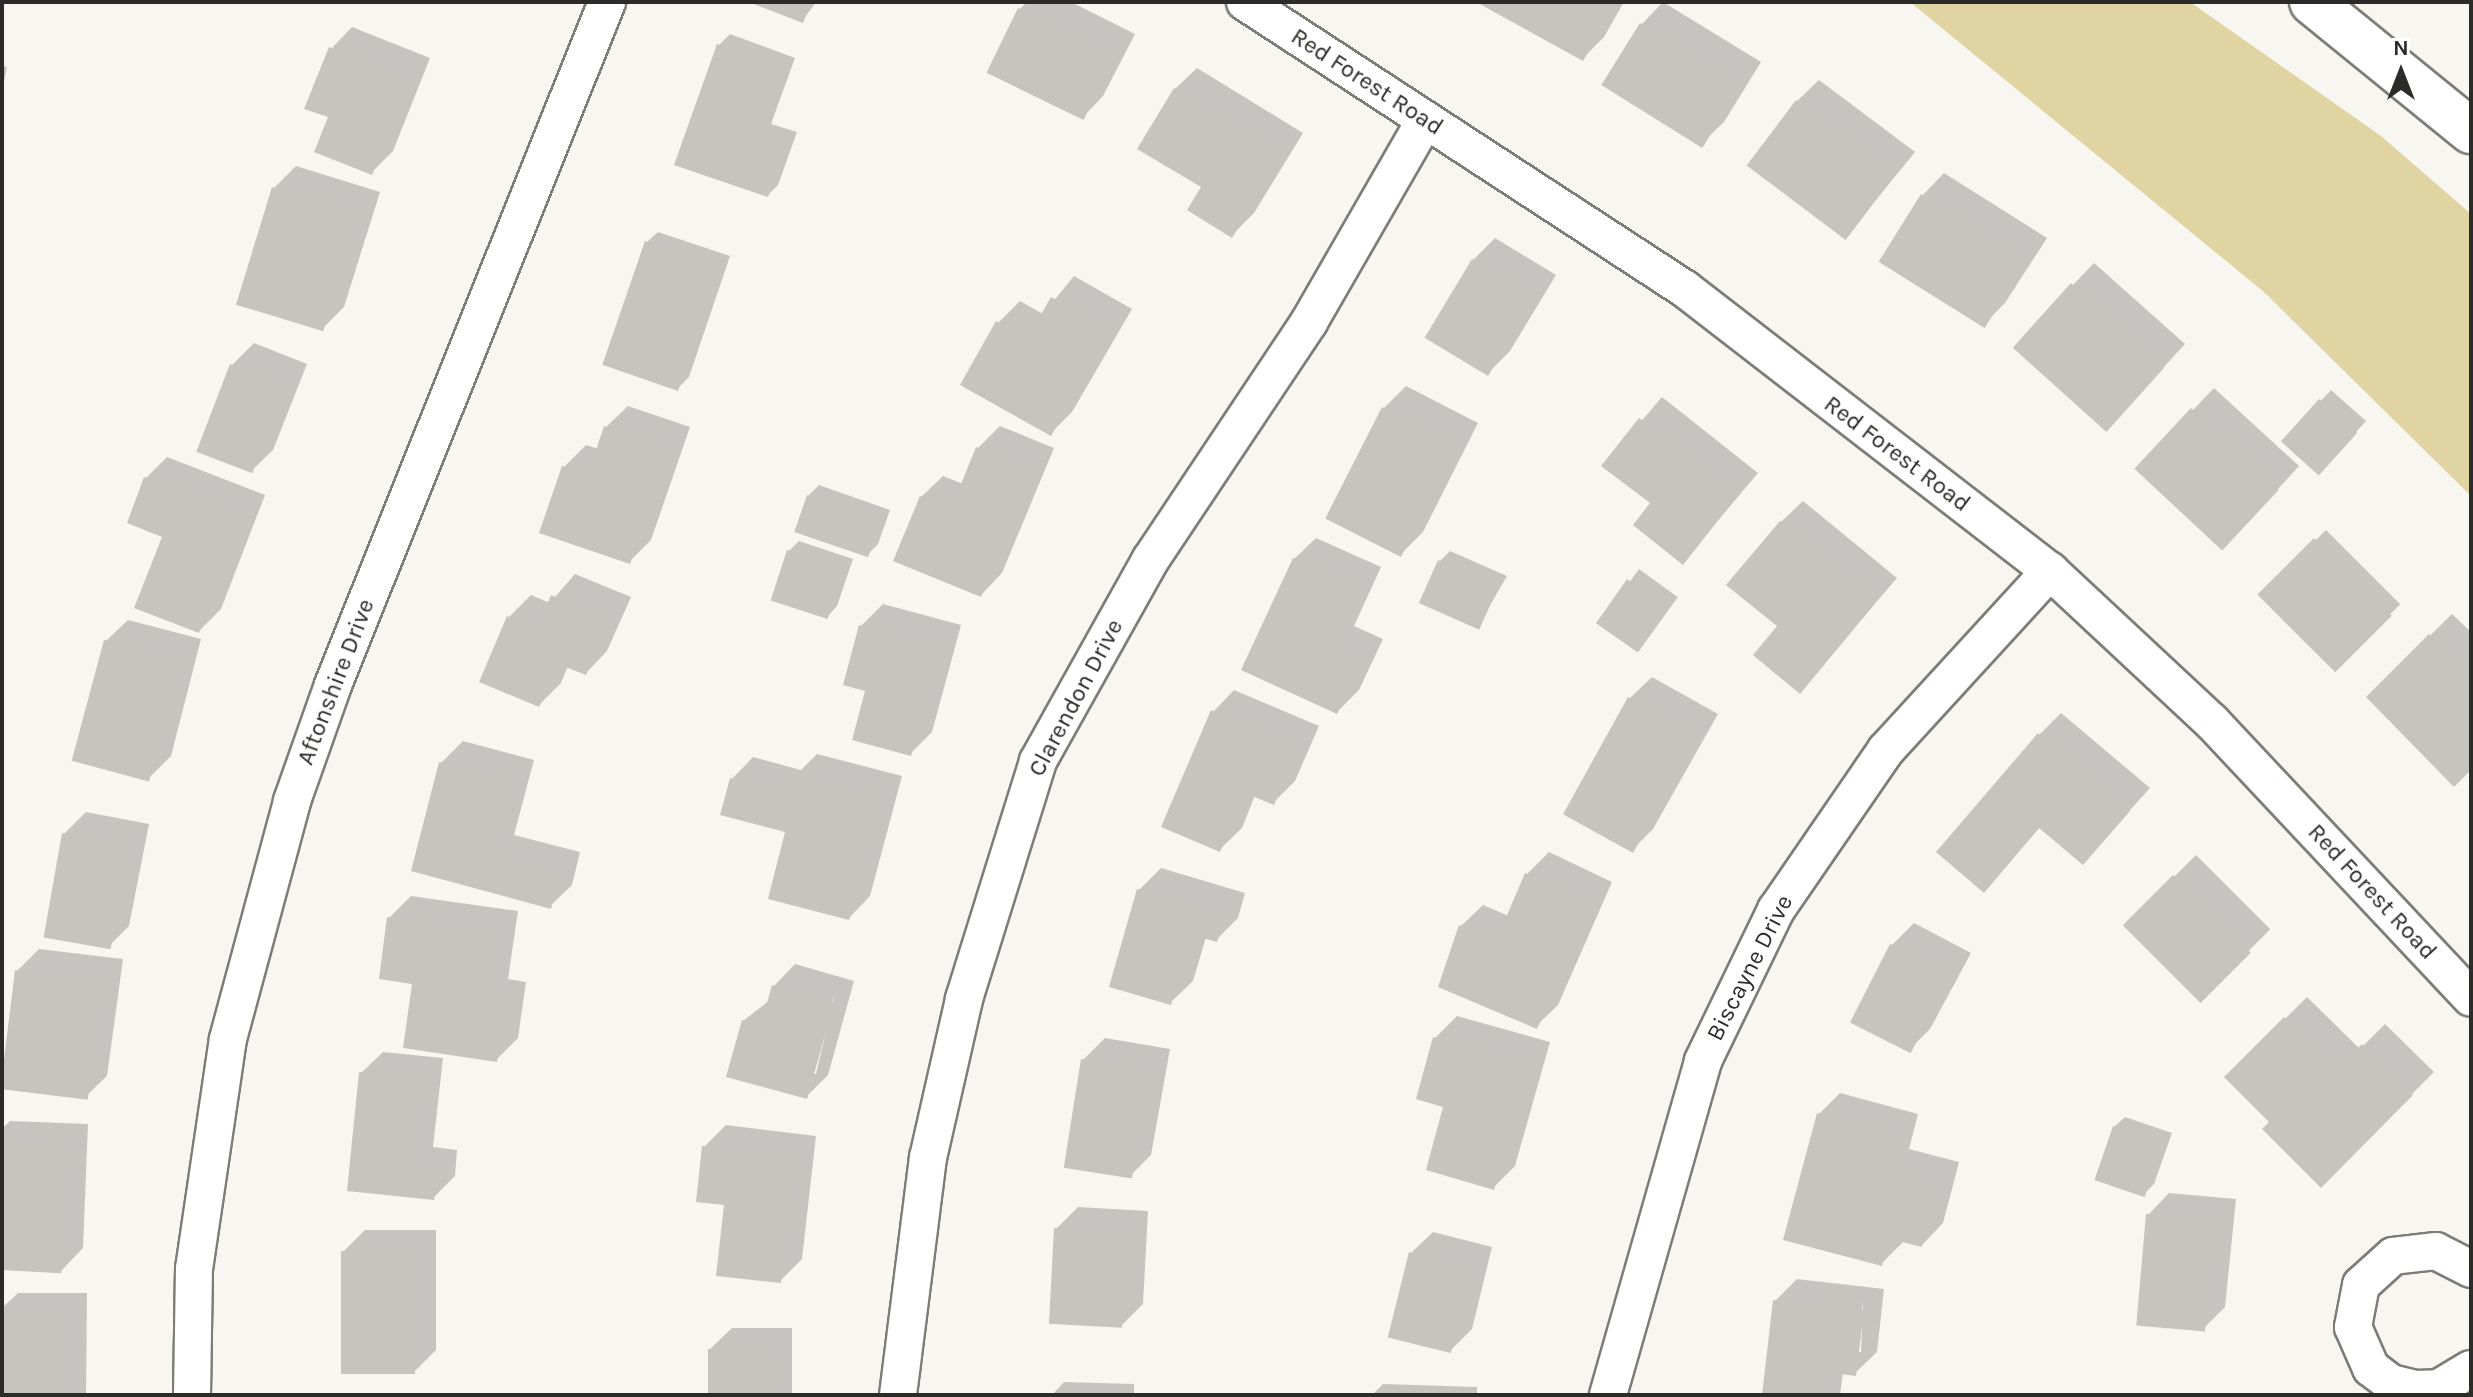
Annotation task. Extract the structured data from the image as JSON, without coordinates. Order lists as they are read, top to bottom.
{
  "streets": {
    "street": [
      "Red Forest Road",
      "Aftonshire Drive",
      "Clarendon Drive",
      "Biscayne Drive"
    ]
  },
  "crossings": [
    ["Red Forest Road", "Clarendon Drive"],
    ["Red Forest Road", "Biscayne Drive"]
  ],
  "north": "top"
}
